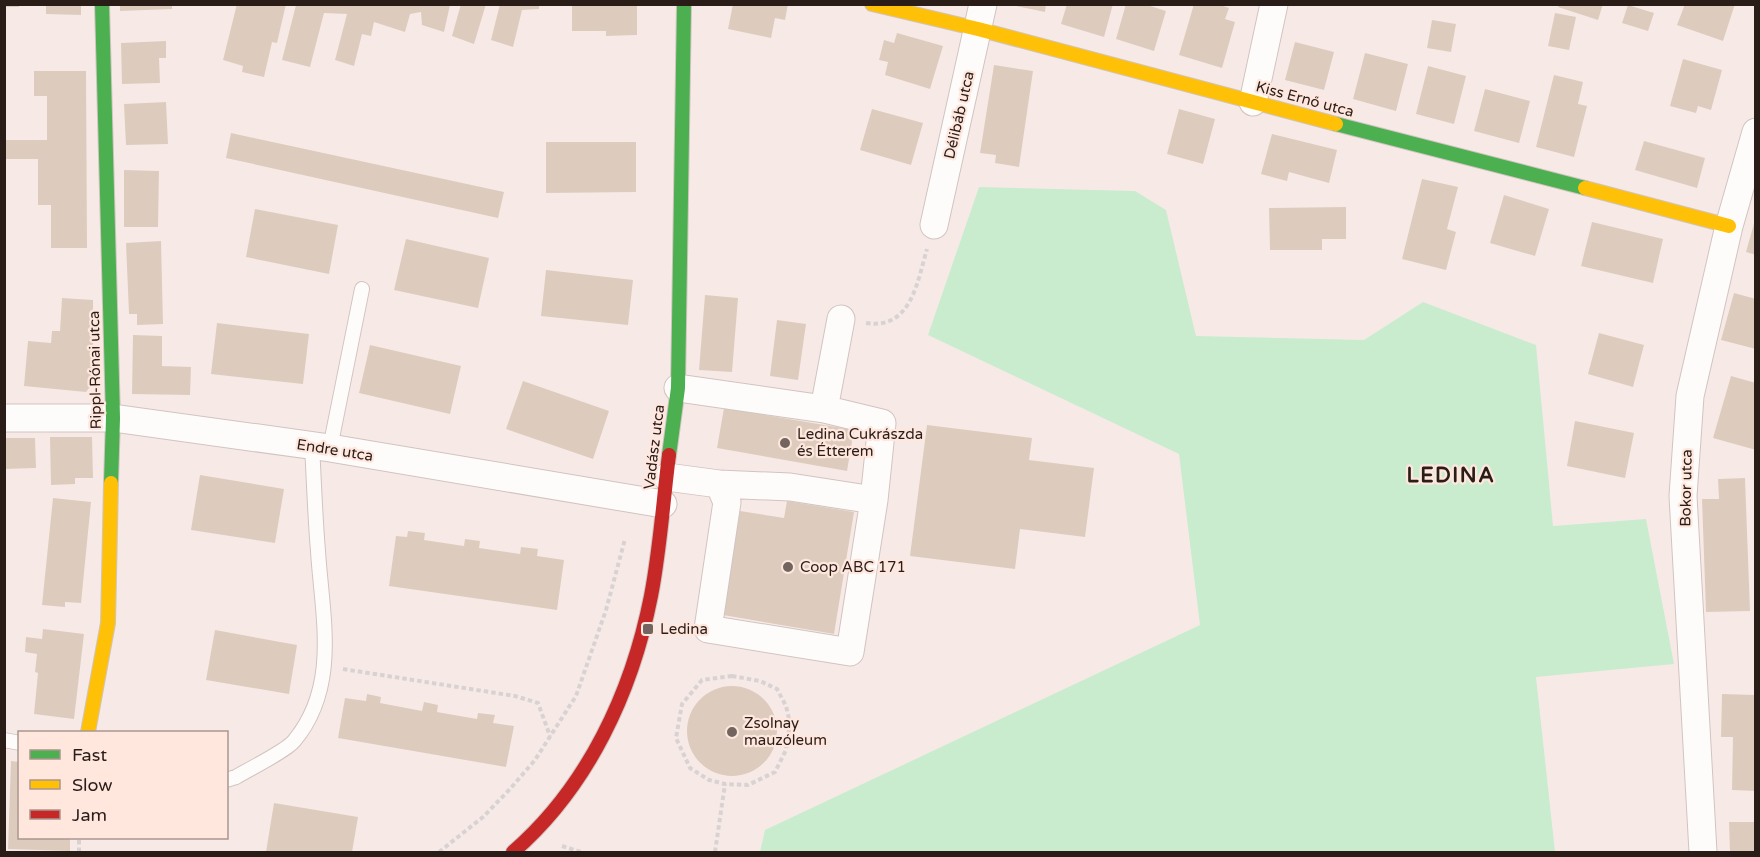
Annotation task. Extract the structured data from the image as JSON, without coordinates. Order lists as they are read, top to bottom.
{
  "streets": {
    "street": [
      "Kiss Ernő utca",
      "Délibáb utca",
      "Rippl-Rónai utca",
      "Vadász utca",
      "Endre utca",
      "Bokor utca"
    ]
  },
  "crossings": [
    ["Kiss Ernő utca", "Délibáb utca"],
    ["Kiss Ernő utca", "Bokor utca"],
    ["Rippl-Rónai utca", "Endre utca"],
    ["Vadász utca", "Endre utca"]
  ],
  "districts": ["LEDINA"],
  "places": {
    "other": ["Ledina Cukrászda és Étterem", "Coop ABC 171", "Zsolnay mauzóleum"],
    "transit": ["Ledina"]
  },
  "legend": ["Fast", "Slow", "Jam"]
}
